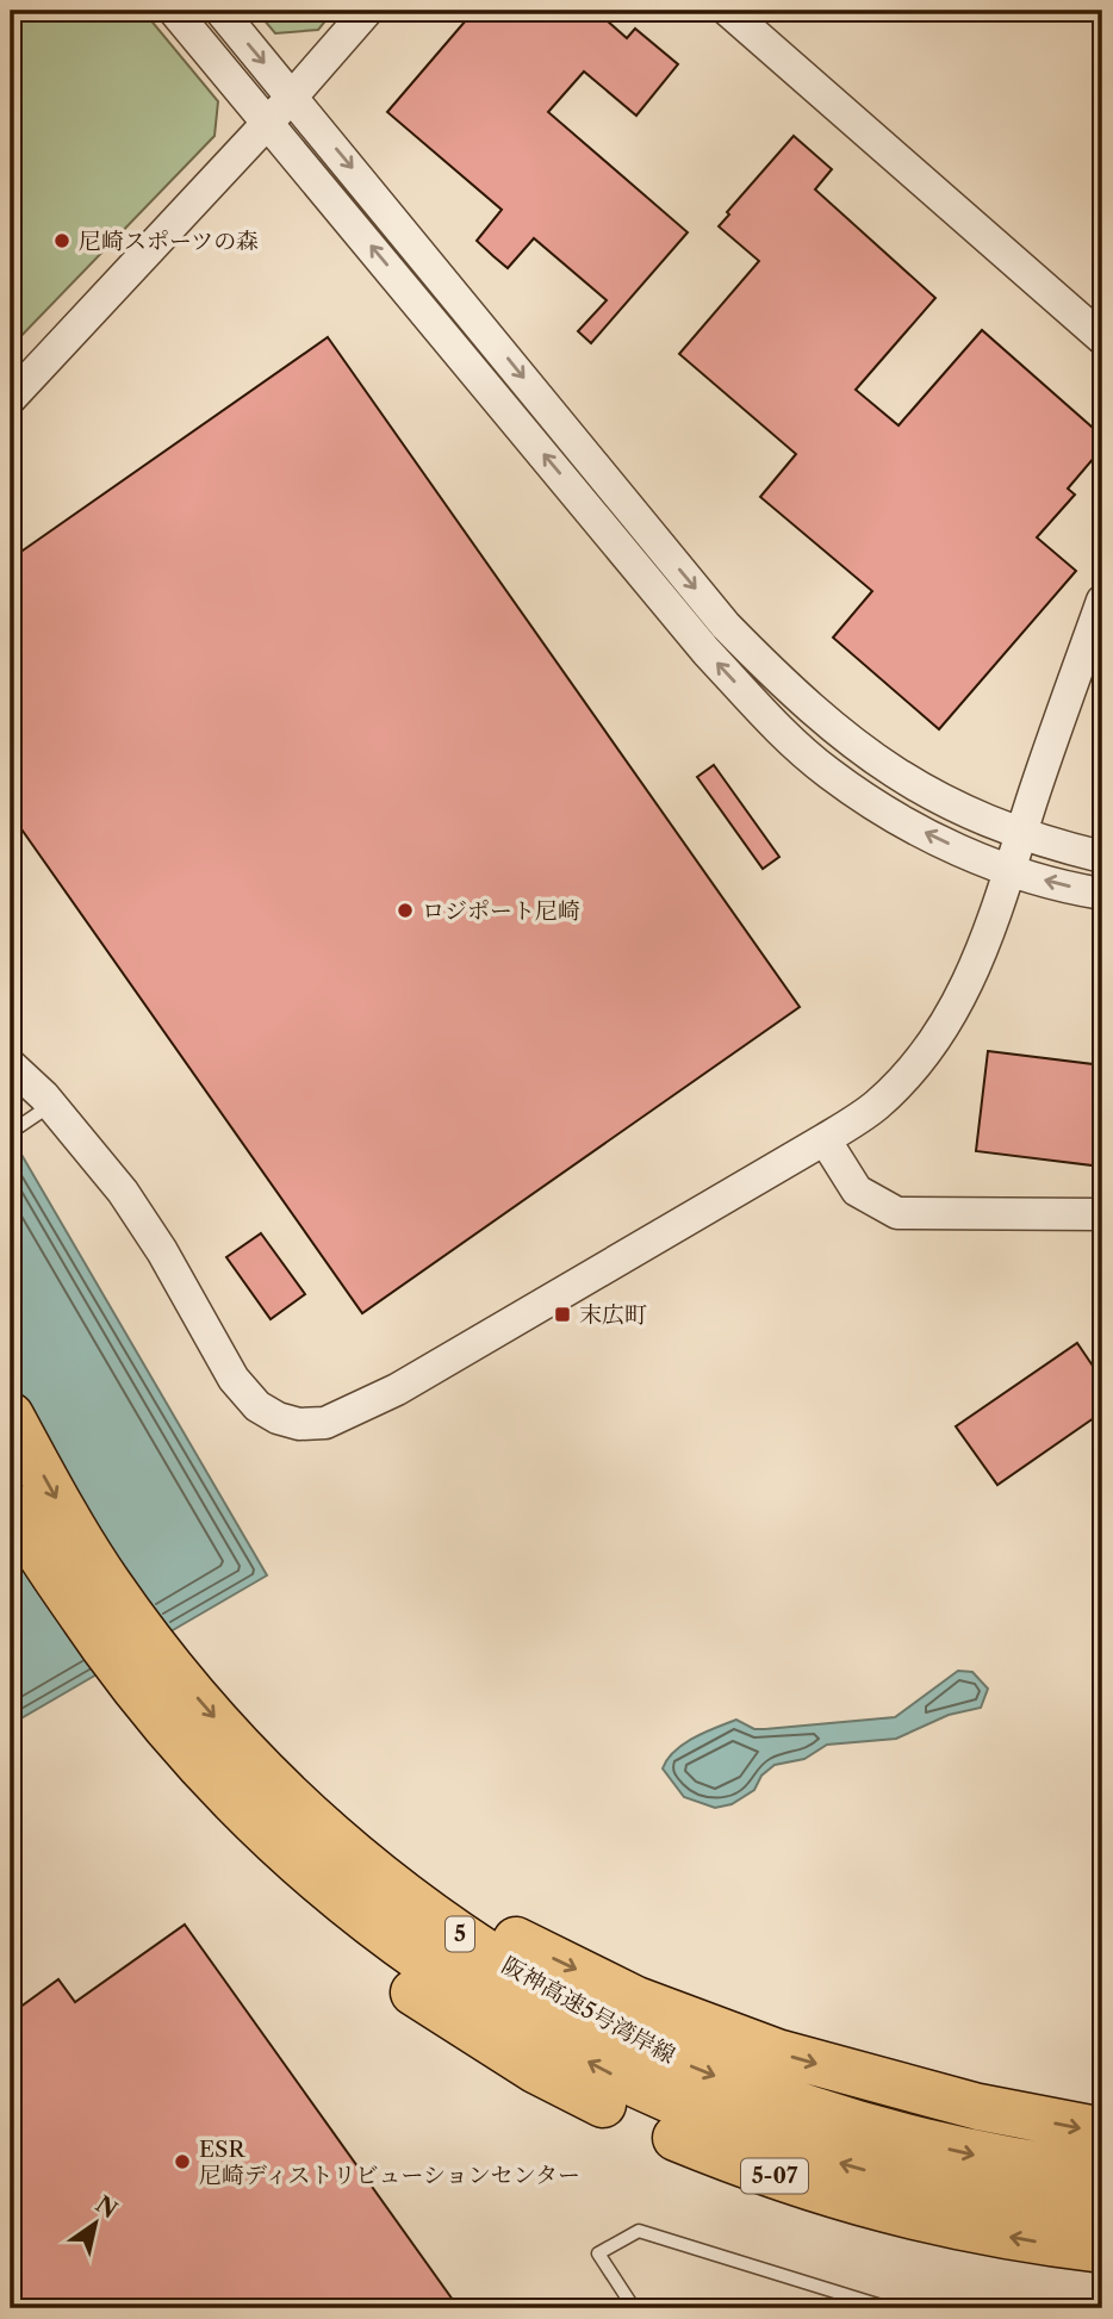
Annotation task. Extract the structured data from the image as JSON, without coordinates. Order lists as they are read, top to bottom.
{
  "streets": {
    "highway": ["5", "阪神高速5号湾岸線", "5-07"]
  },
  "crossings": [
    ["阪神高速5号湾岸線", "5-07"]
  ],
  "places": {
    "other": ["尼崎スポーツの森", "ロジポート尼崎", "ESR 尼崎ディストリビューションセンター"],
    "transit": ["末広町"]
  },
  "north": "top right"
}
